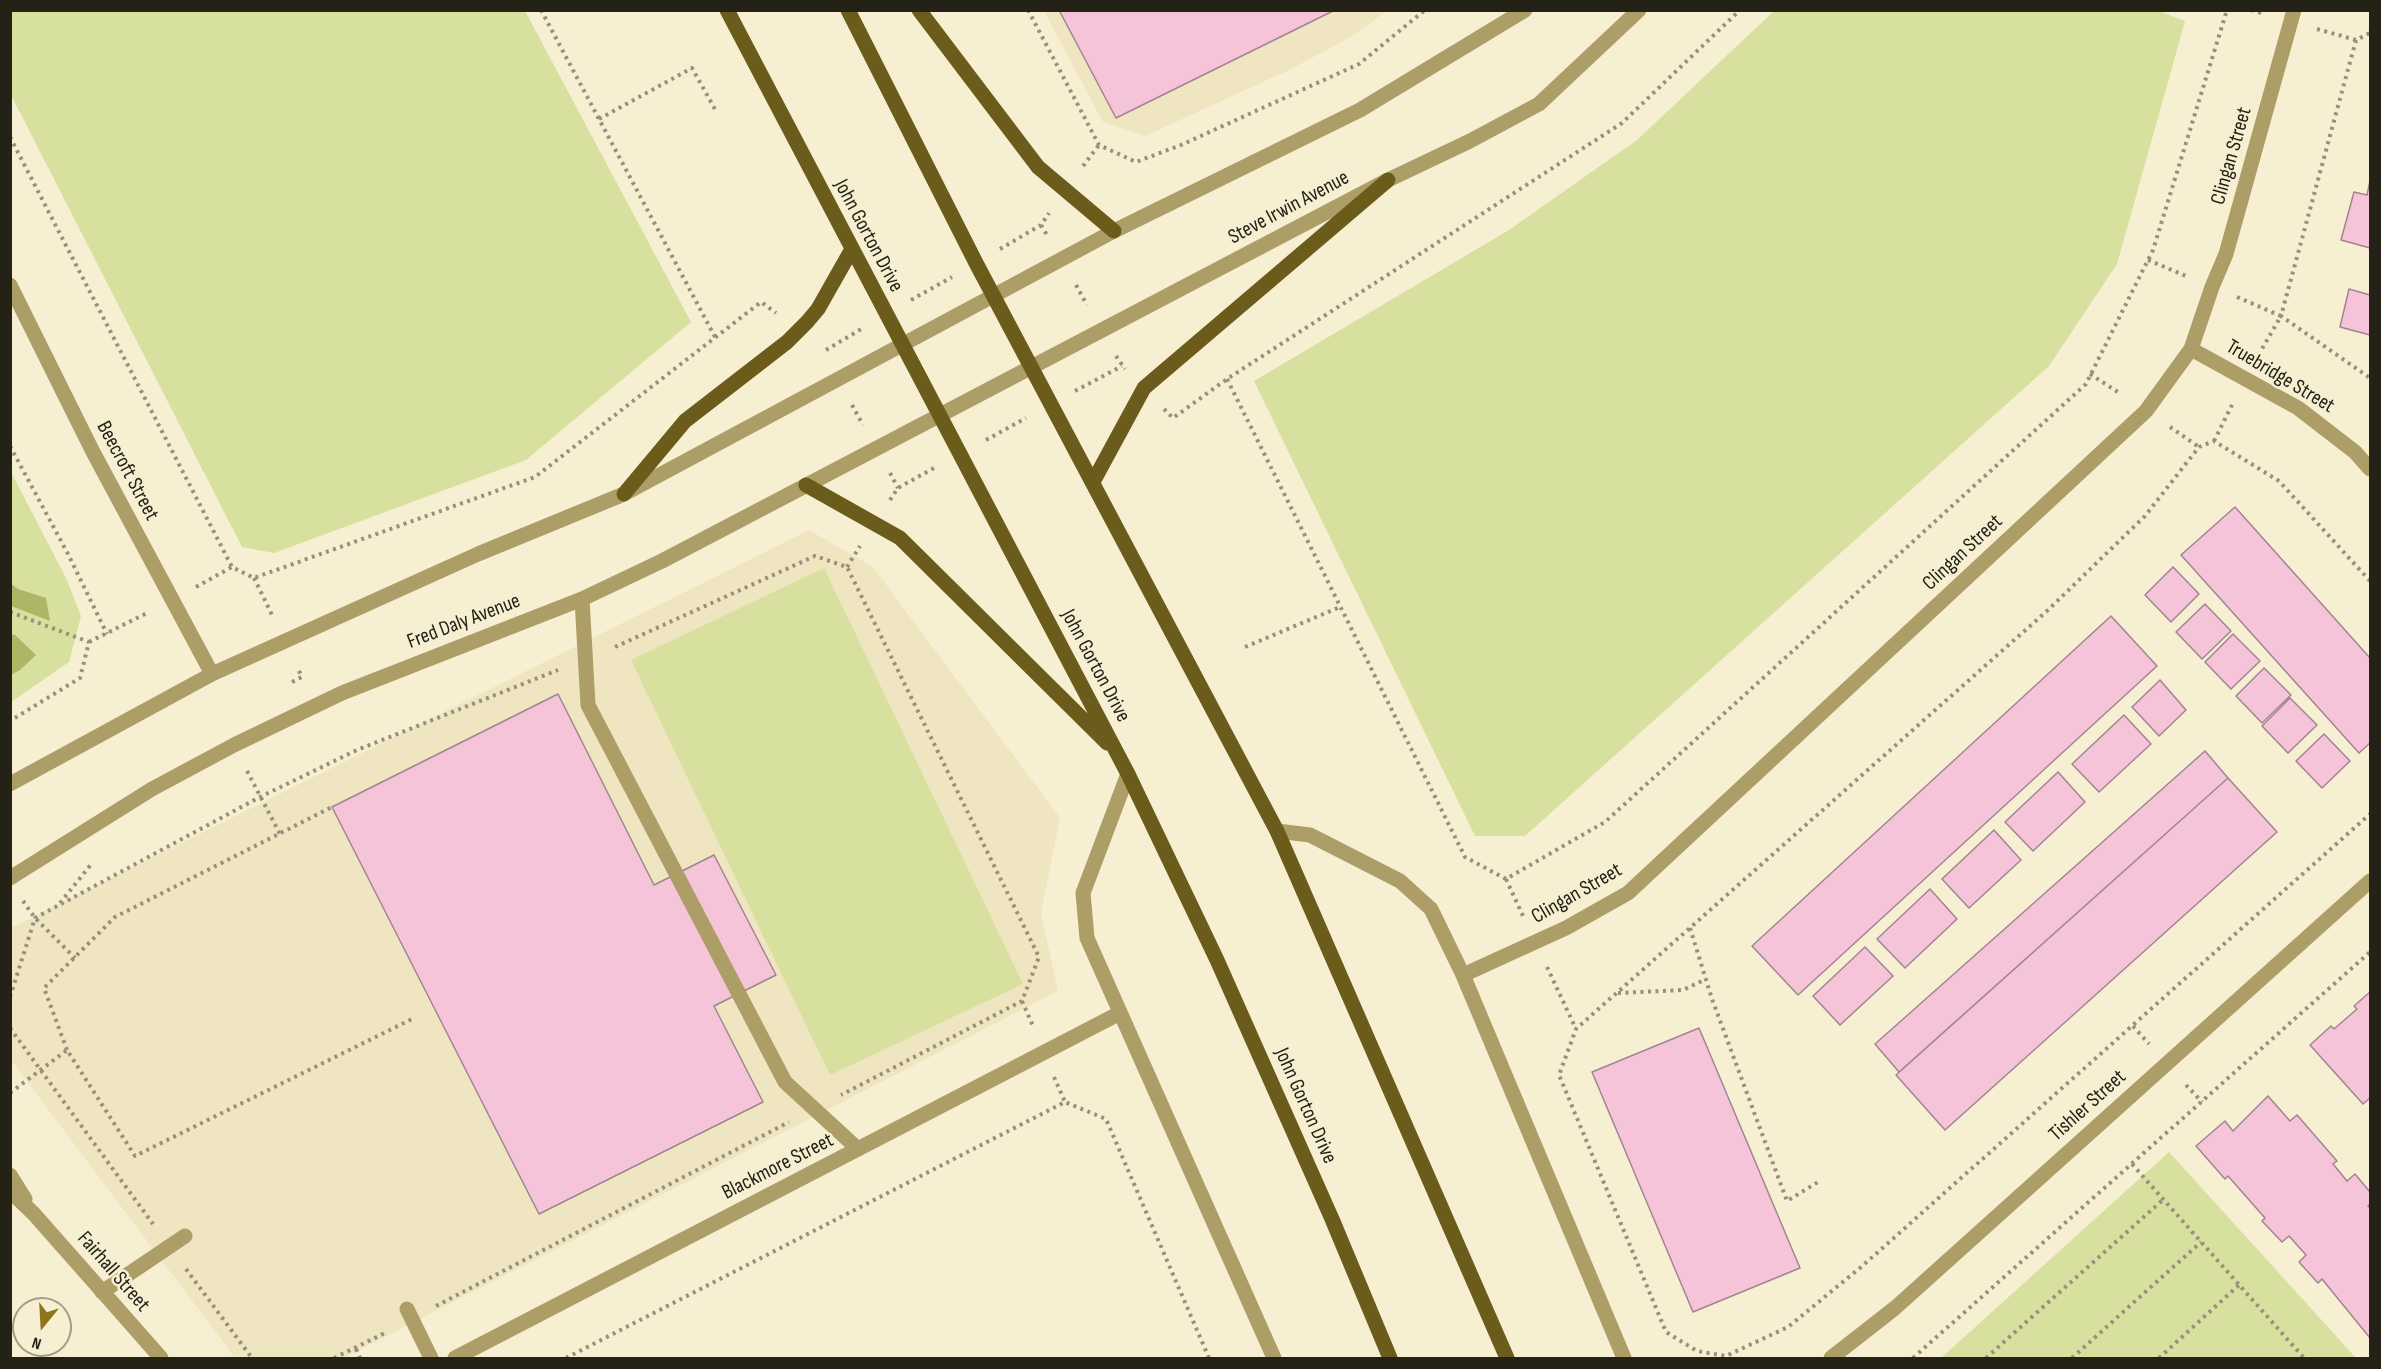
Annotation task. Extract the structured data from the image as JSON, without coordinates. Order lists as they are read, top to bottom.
{
  "streets": {
    "main road": ["John Gorton Drive"],
    "street": [
      "Clingan Street",
      "Steve Irwin Avenue",
      "Truebridge Street",
      "Beecroft Street",
      "Fred Daly Avenue",
      "Tishler Street",
      "Blackmore Street",
      "Fairhall Street"
    ]
  },
  "crossings": [
    ["Clingan Street", "Truebridge Street"],
    ["Steve Irwin Avenue", "John Gorton Drive"],
    ["Steve Irwin Avenue", "Fred Daly Avenue"],
    ["John Gorton Drive", "Fred Daly Avenue"]
  ],
  "north": "bottom"
}
